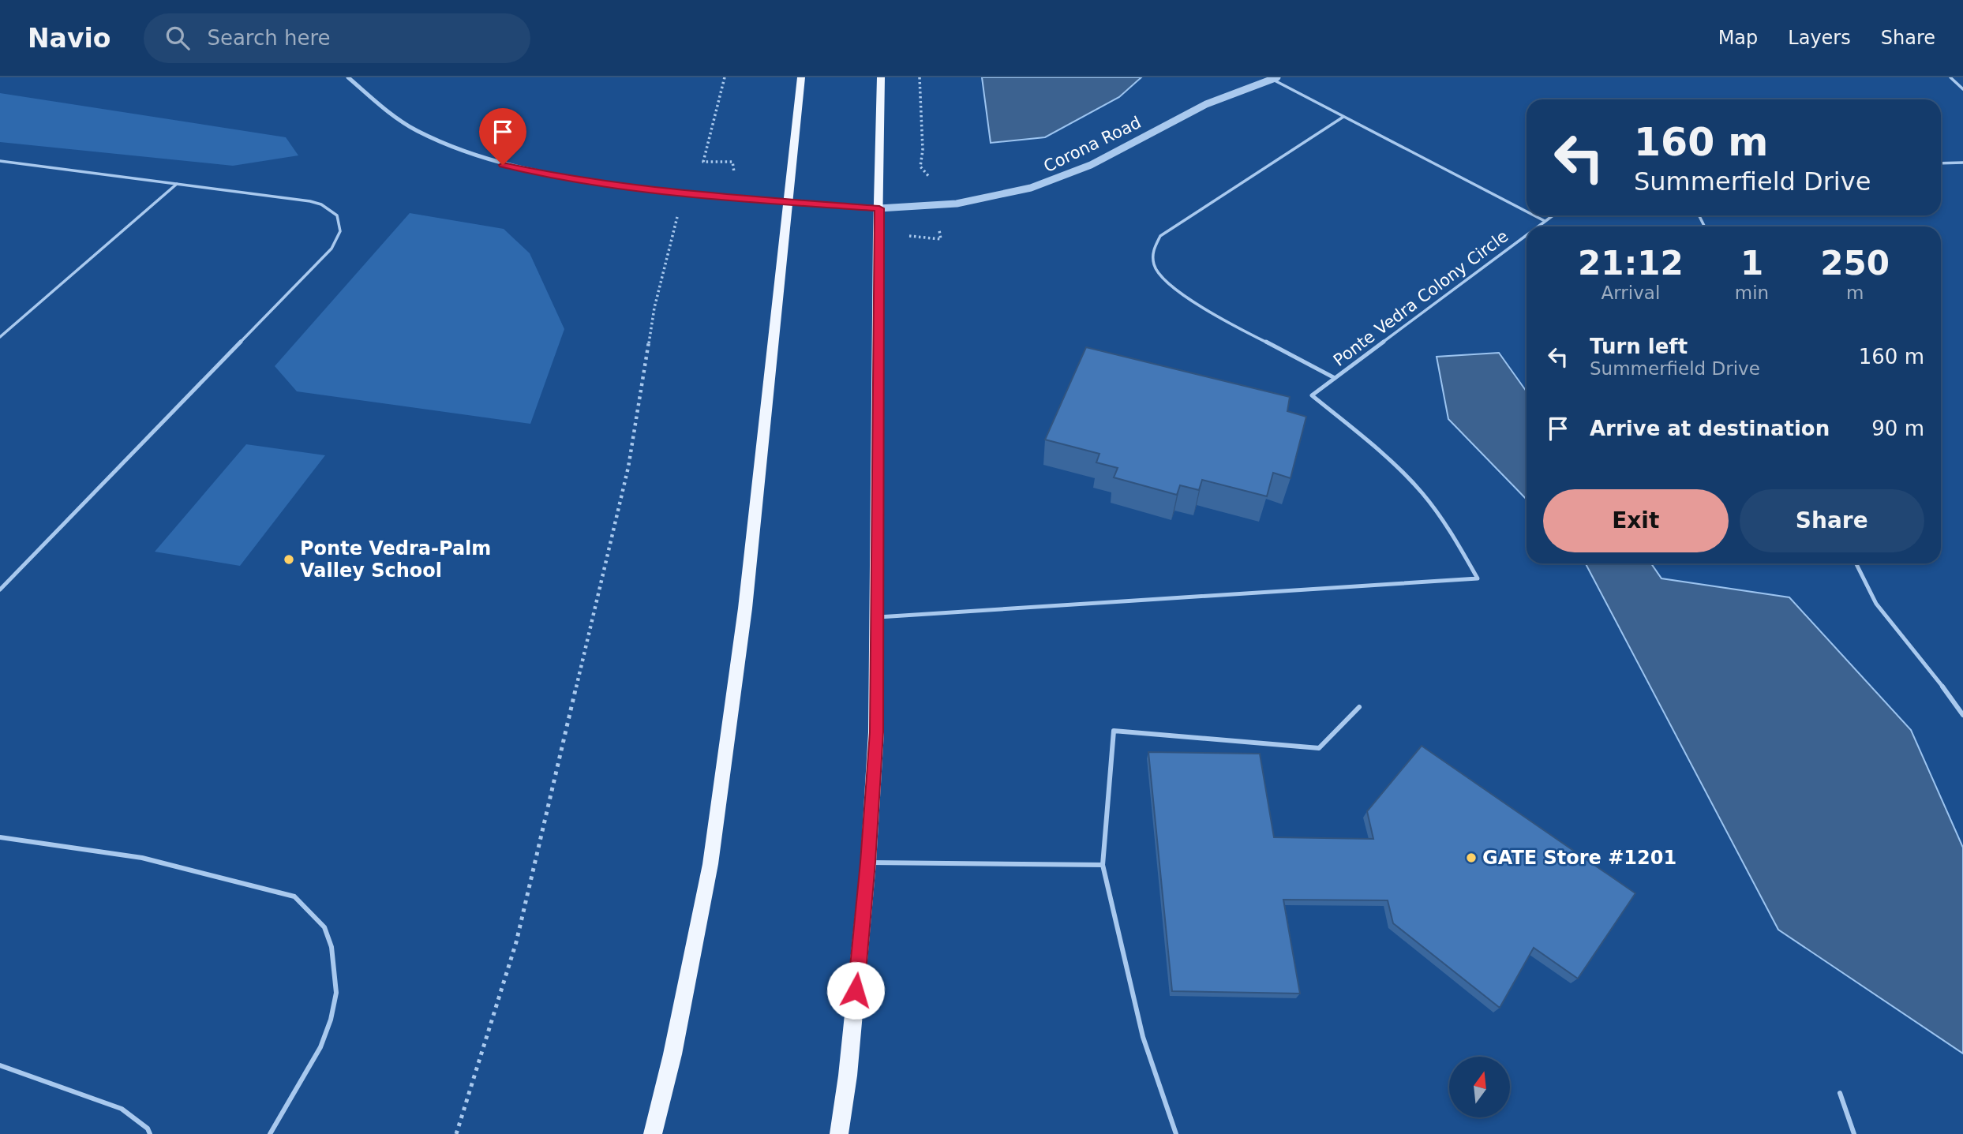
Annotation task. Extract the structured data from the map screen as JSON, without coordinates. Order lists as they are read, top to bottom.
{
  "streets": {
    "street": ["Corona Road"],
    "lane": ["Ponte Vedra Colony Circle"]
  },
  "crossings": [
    ["Corona Road", "Ponte Vedra Colony Circle"]
  ],
  "places": ["Ponte Vedra-Palm Valley School", "GATE Store #1201"],
  "north": "top",
  "page": {
    "header": "Navio",
    "search": "Search here",
    "nav": ["Map", "Layers", "Share"],
    "turn": ["160 m", "Summerfield Drive"],
    "eta": [
      "21:12",
      "Arrival",
      "1",
      "min",
      "250",
      "m"
    ],
    "list": [
      {
        "name": "Turn left",
        "note": "Summerfield Drive",
        "value": "160 m"
      },
      {
        "name": "Arrive at destination",
        "value": "90 m"
      }
    ],
    "buttons": ["Exit", "Share"]
  }
}
